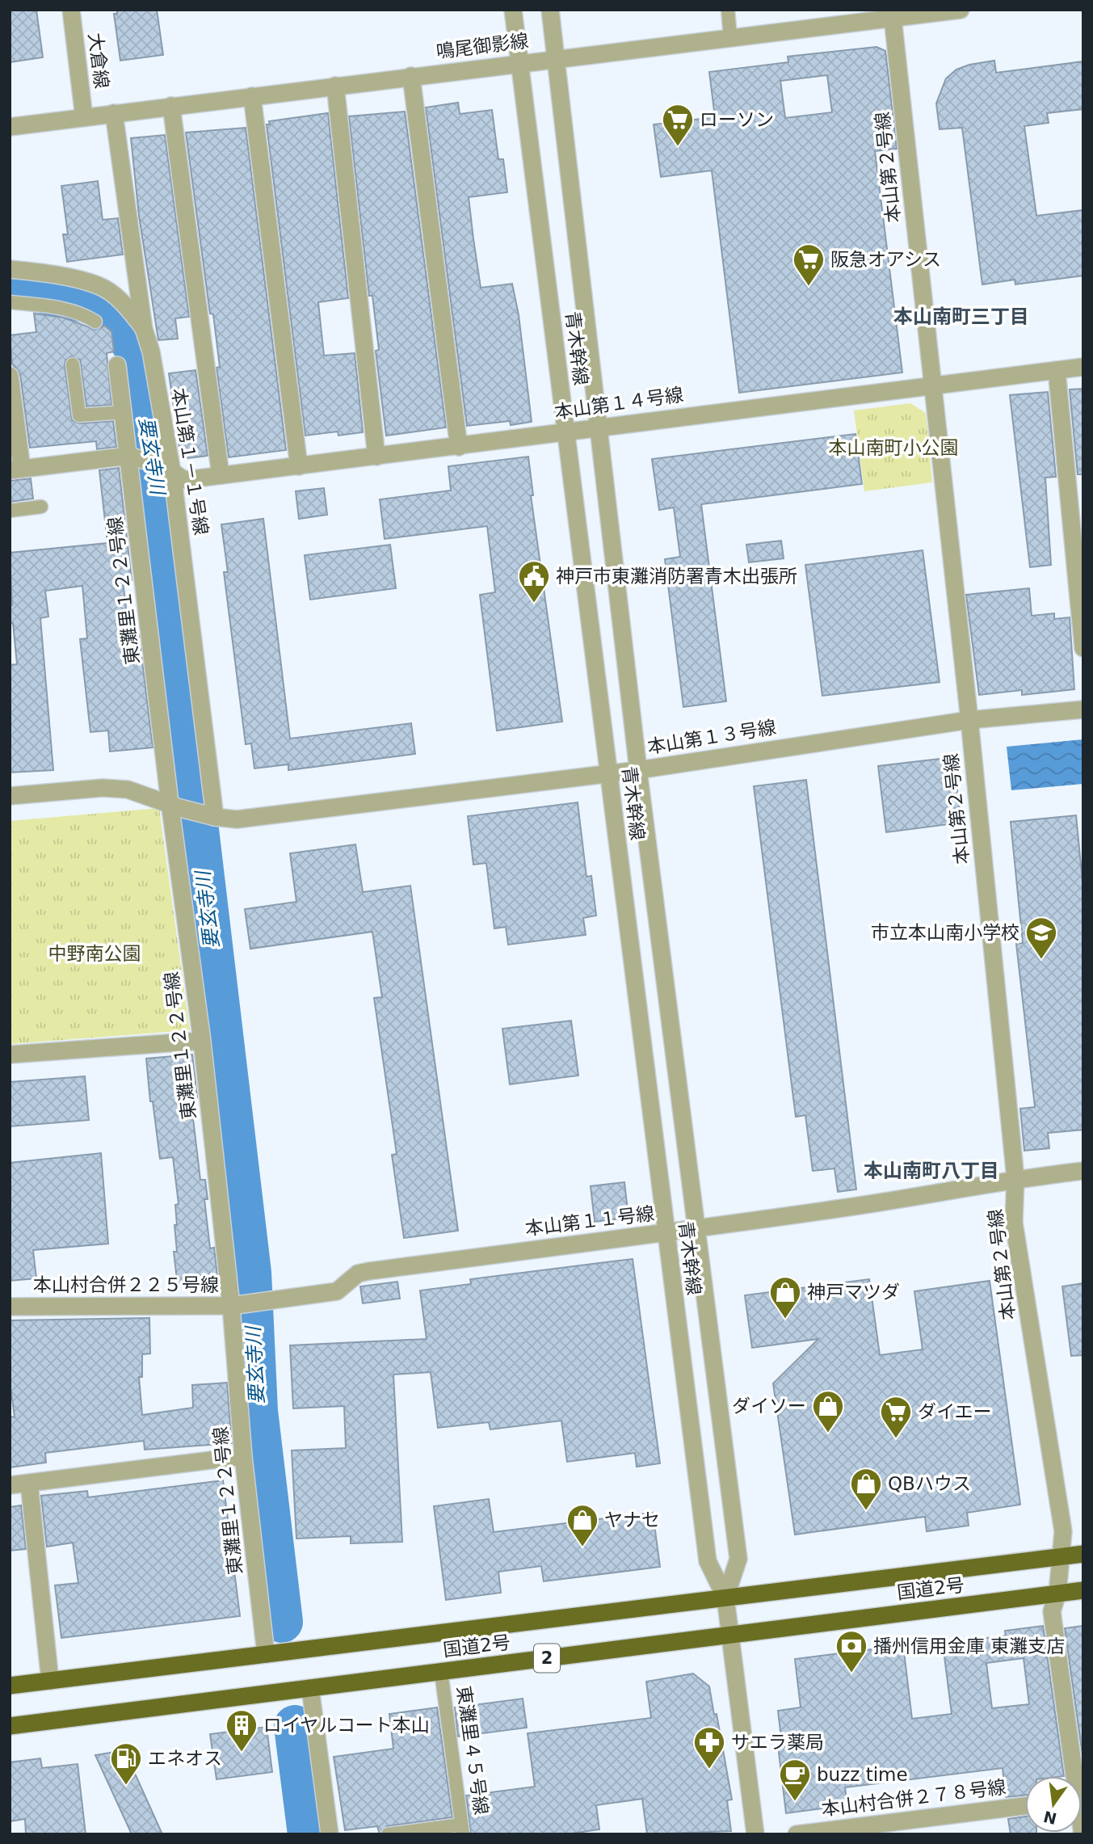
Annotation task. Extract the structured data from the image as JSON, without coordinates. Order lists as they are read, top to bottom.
{
  "streets": {
    "highway": ["国道2号", "2"],
    "street": [
      "鳴尾御影線",
      "大倉線",
      "本山第２号線",
      "青木幹線",
      "本山第１４号線",
      "本山第１－１号線",
      "東灘里１２２号線",
      "本山第１３号線",
      "本山第１１号線",
      "本山村合併２２５号線",
      "本山村合併２７８号線"
    ],
    "lane": ["東灘里４５号線"]
  },
  "crossings": [
    ["鳴尾御影線", "大倉線"],
    ["鳴尾御影線", "本山第２号線"],
    ["鳴尾御影線", "青木幹線"],
    ["鳴尾御影線", "本山第１－１号線"],
    ["本山第２号線", "本山第１４号線"],
    ["本山第２号線", "本山第１３号線"],
    ["本山第２号線", "本山第１１号線"],
    ["本山第２号線", "国道2号"],
    ["青木幹線", "本山第１４号線"],
    ["青木幹線", "本山第１３号線"],
    ["青木幹線", "本山第１１号線"],
    ["青木幹線", "国道2号"],
    ["本山第１４号線", "本山第１－１号線"],
    ["本山第１４号線", "東灘里１２２号線"],
    ["本山第１－１号線", "本山第１３号線"],
    ["東灘里１２２号線", "本山第１３号線"],
    ["東灘里１２２号線", "本山第１１号線"],
    ["東灘里１２２号線", "本山村合併２２５号線"],
    ["東灘里１２２号線", "国道2号"],
    ["本山第１１号線", "本山村合併２２５号線"],
    ["国道2号", "東灘里４５号線"]
  ],
  "districts": ["本山南町三丁目", "本山南町八丁目"],
  "water": ["要玄寺川"],
  "parks": ["本山南町小公園", "中野南公園"],
  "places": {
    "supermarket": ["ローソン", "阪急オアシス", "ダイエー"],
    "public building": ["神戸市東灘消防署青木出張所"],
    "school or university": ["市立本山南小学校"],
    "shop": [
      "神戸マツダ",
      "ダイソー",
      "QBハウス",
      "ヤナセ"
    ],
    "bank": ["播州信用金庫 東灘支店"],
    "building": ["ロイヤルコート本山"],
    "pharmacy": ["サエラ薬局"],
    "fuel station": ["エネオス"],
    "cafe": ["buzz time"]
  },
  "north": "bottom"
}
